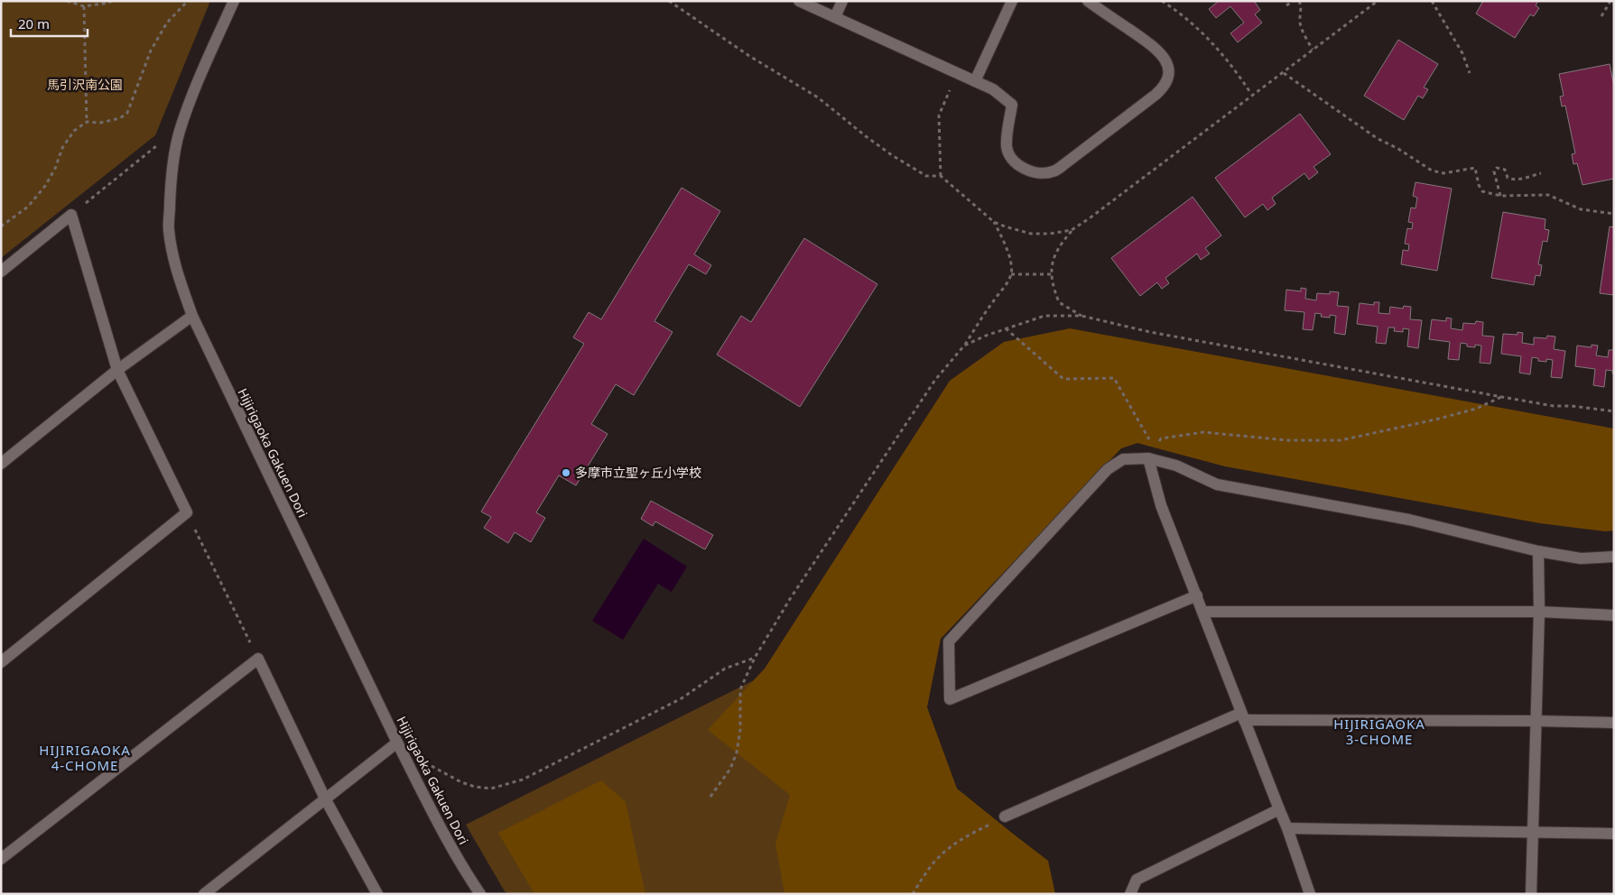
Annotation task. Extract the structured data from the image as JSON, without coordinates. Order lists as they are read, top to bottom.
{
  "streets": {
    "street": ["Hijirigaoka Gakuen Dori"]
  },
  "districts": ["HIJIRIGAOKA 3-CHOME", "HIJIRIGAOKA 4-CHOME"],
  "parks": ["馬引沢南公園"],
  "places": ["多摩市立聖ヶ丘小学校"],
  "scale_bar": "20 m"
}
